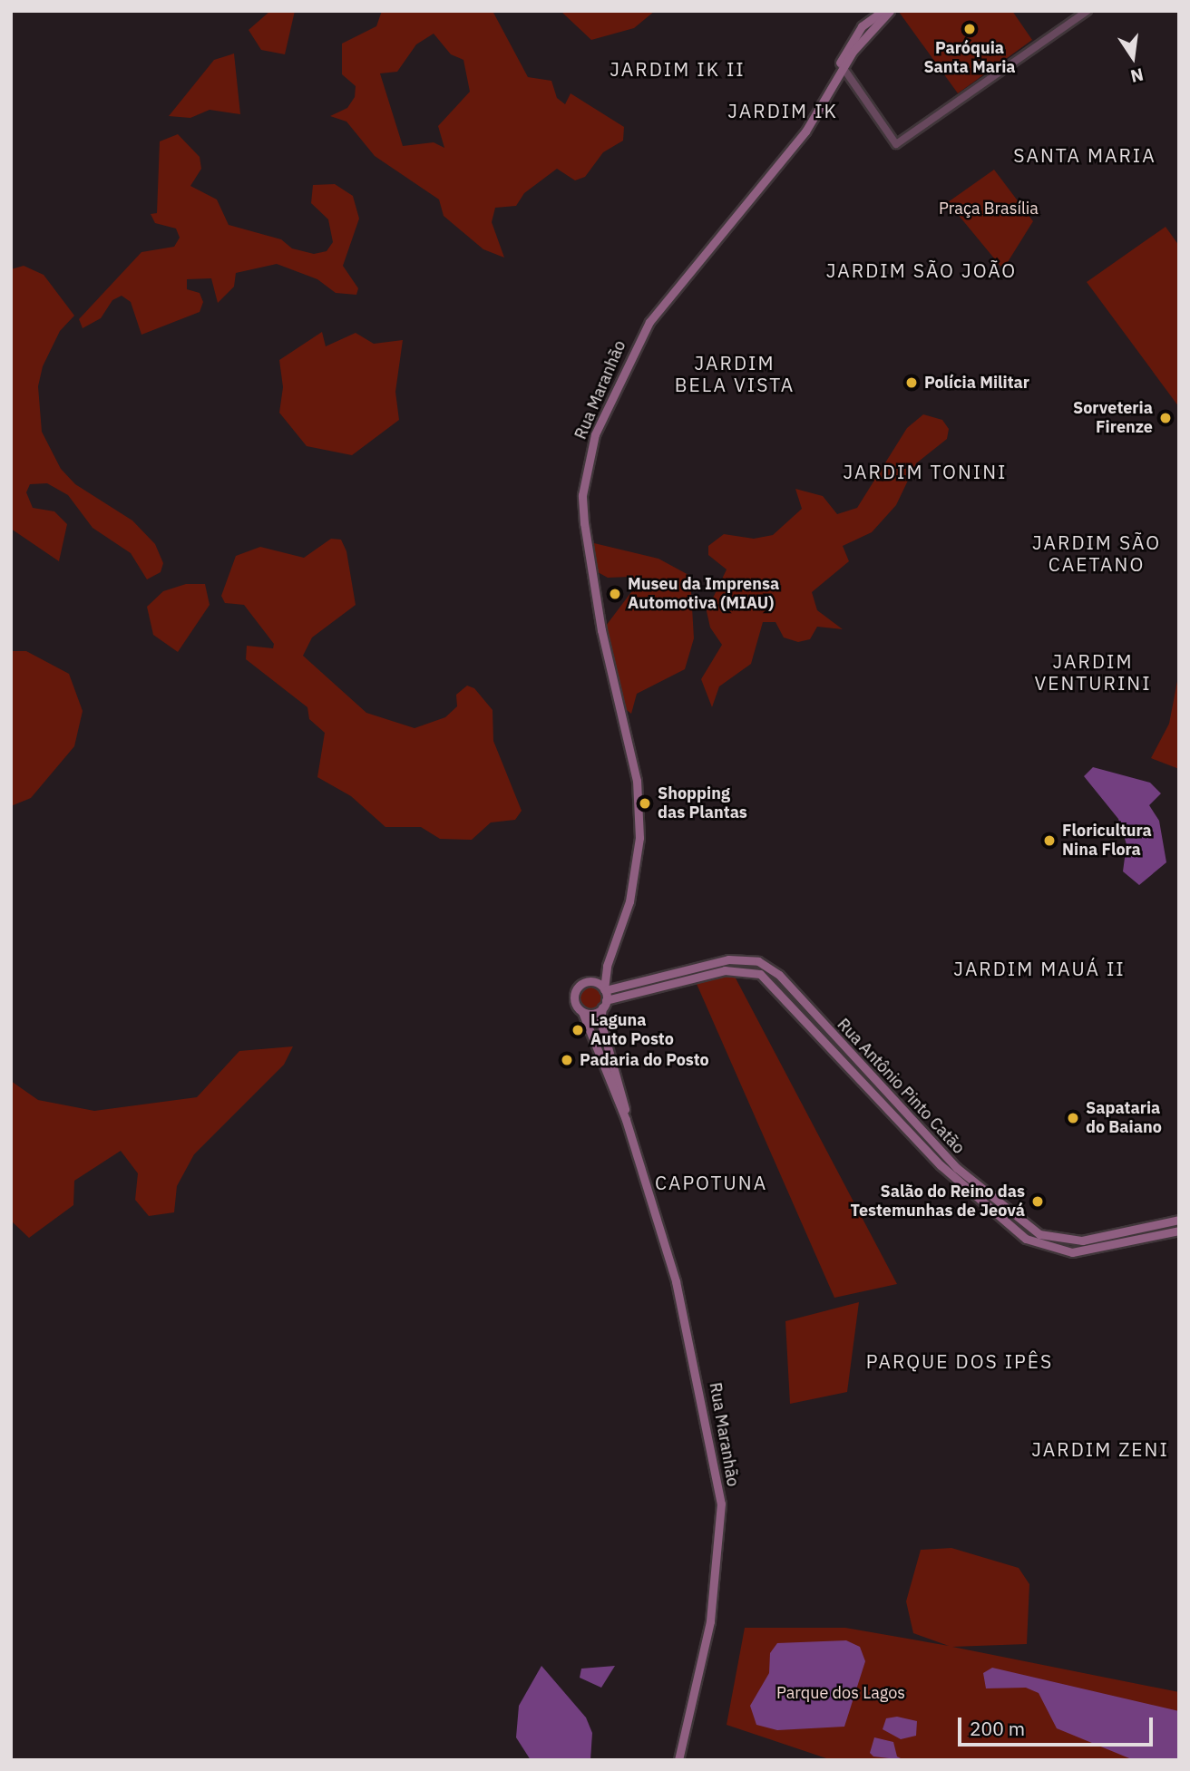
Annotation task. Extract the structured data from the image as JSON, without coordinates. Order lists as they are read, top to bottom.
{
  "streets": {
    "main road": ["Rua Maranhão", "Rua Antônio Pinto Catão"]
  },
  "crossings": [
    ["Rua Maranhão", "Rua Antônio Pinto Catão"]
  ],
  "districts": [
    "JARDIM IK II",
    "JARDIM IK",
    "SANTA MARIA",
    "JARDIM SÃO JOÃO",
    "JARDIM BELA VISTA",
    "JARDIM TONINI",
    "JARDIM SÃO CAETANO",
    "JARDIM VENTURINI",
    "JARDIM MAUÁ II",
    "CAPOTUNA",
    "PARQUE DOS IPÊS",
    "JARDIM ZENI"
  ],
  "parks": ["Praça Brasília", "Parque dos Lagos"],
  "places": [
    "Paróquia Santa Maria",
    "Polícia Militar",
    "Sorveteria Firenze",
    "Museu da Imprensa Automotiva (MIAU)",
    "Shopping das Plantas",
    "Floricultura Nina Flora",
    "Laguna Auto Posto",
    "Padaria do Posto",
    "Sapataria do Baiano",
    "Salão do Reino das Testemunhas de Jeová"
  ],
  "scale_bar": "200 m",
  "north": "bottom"
}
